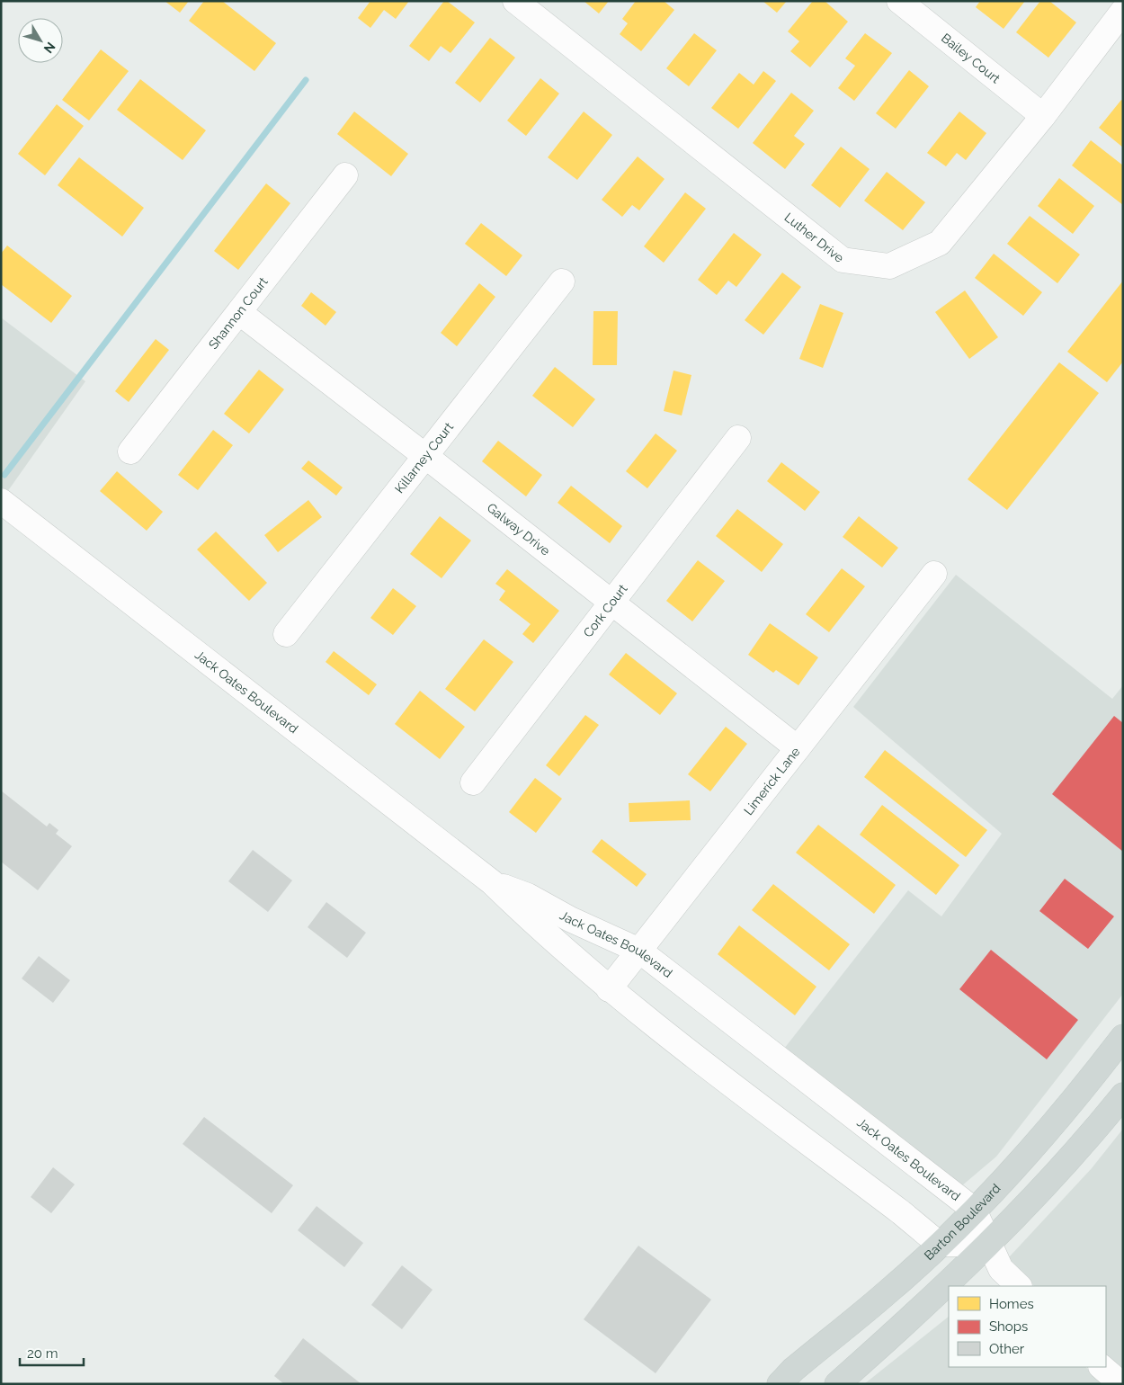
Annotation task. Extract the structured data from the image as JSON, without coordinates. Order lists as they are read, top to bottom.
{
  "streets": {
    "main road": ["Barton Boulevard"],
    "street": [
      "Bailey Court",
      "Luther Drive",
      "Shannon Court",
      "Killarney Court",
      "Galway Drive",
      "Cork Court",
      "Jack Oates Boulevard",
      "Limerick Lane"
    ]
  },
  "crossings": [
    ["Bailey Court", "Luther Drive"],
    ["Shannon Court", "Galway Drive"],
    ["Killarney Court", "Galway Drive"],
    ["Galway Drive", "Cork Court"],
    ["Galway Drive", "Limerick Lane"],
    ["Jack Oates Boulevard", "Limerick Lane"],
    ["Jack Oates Boulevard", "Barton Boulevard"]
  ],
  "legend": ["Homes", "Shops", "Other"],
  "scale_bar": "20 m",
  "north": "bottom right"
}
